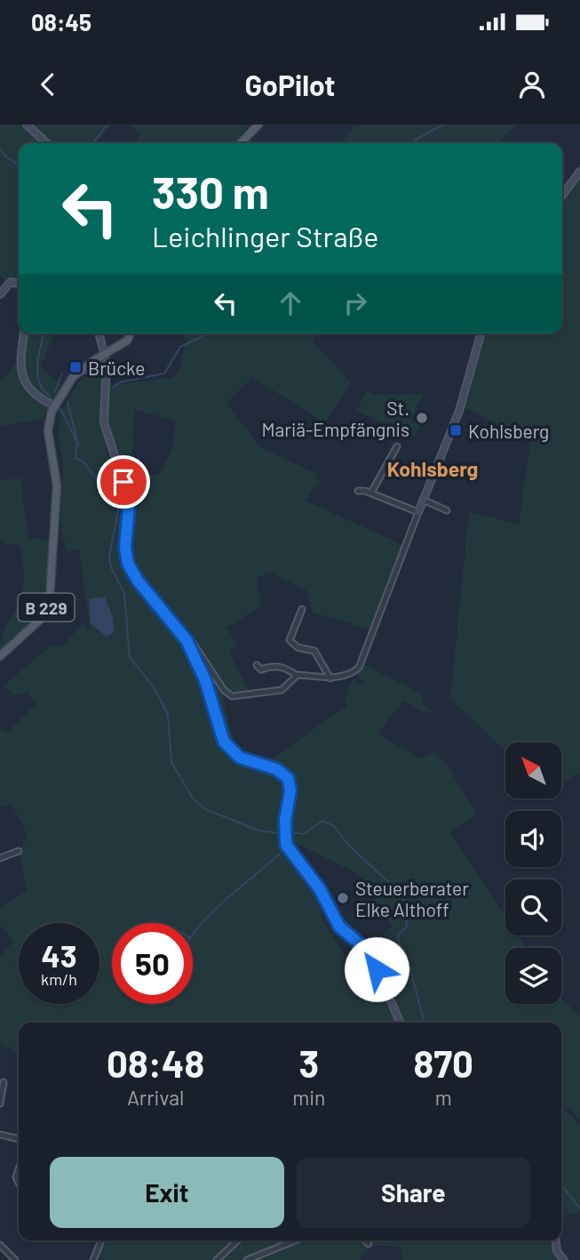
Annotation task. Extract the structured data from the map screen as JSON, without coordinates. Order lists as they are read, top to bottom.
{
  "streets": {
    "main road": ["B 229"]
  },
  "districts": ["Kohlsberg"],
  "places": {
    "transit": ["Brücke", "Kohlsberg"],
    "other": ["St. Mariä-Empfängnis", "Steuerberater Elke Althoff"]
  },
  "north": "top left",
  "page": {
    "status": "08:45",
    "header": "GoPilot",
    "turn": ["330 m", "Leichlinger Straße"],
    "speed": "43 km/h",
    "limit": "50",
    "eta": [
      "08:48",
      "Arrival",
      "3",
      "min",
      "870",
      "m"
    ],
    "buttons": ["Exit", "Share"]
  }
}
